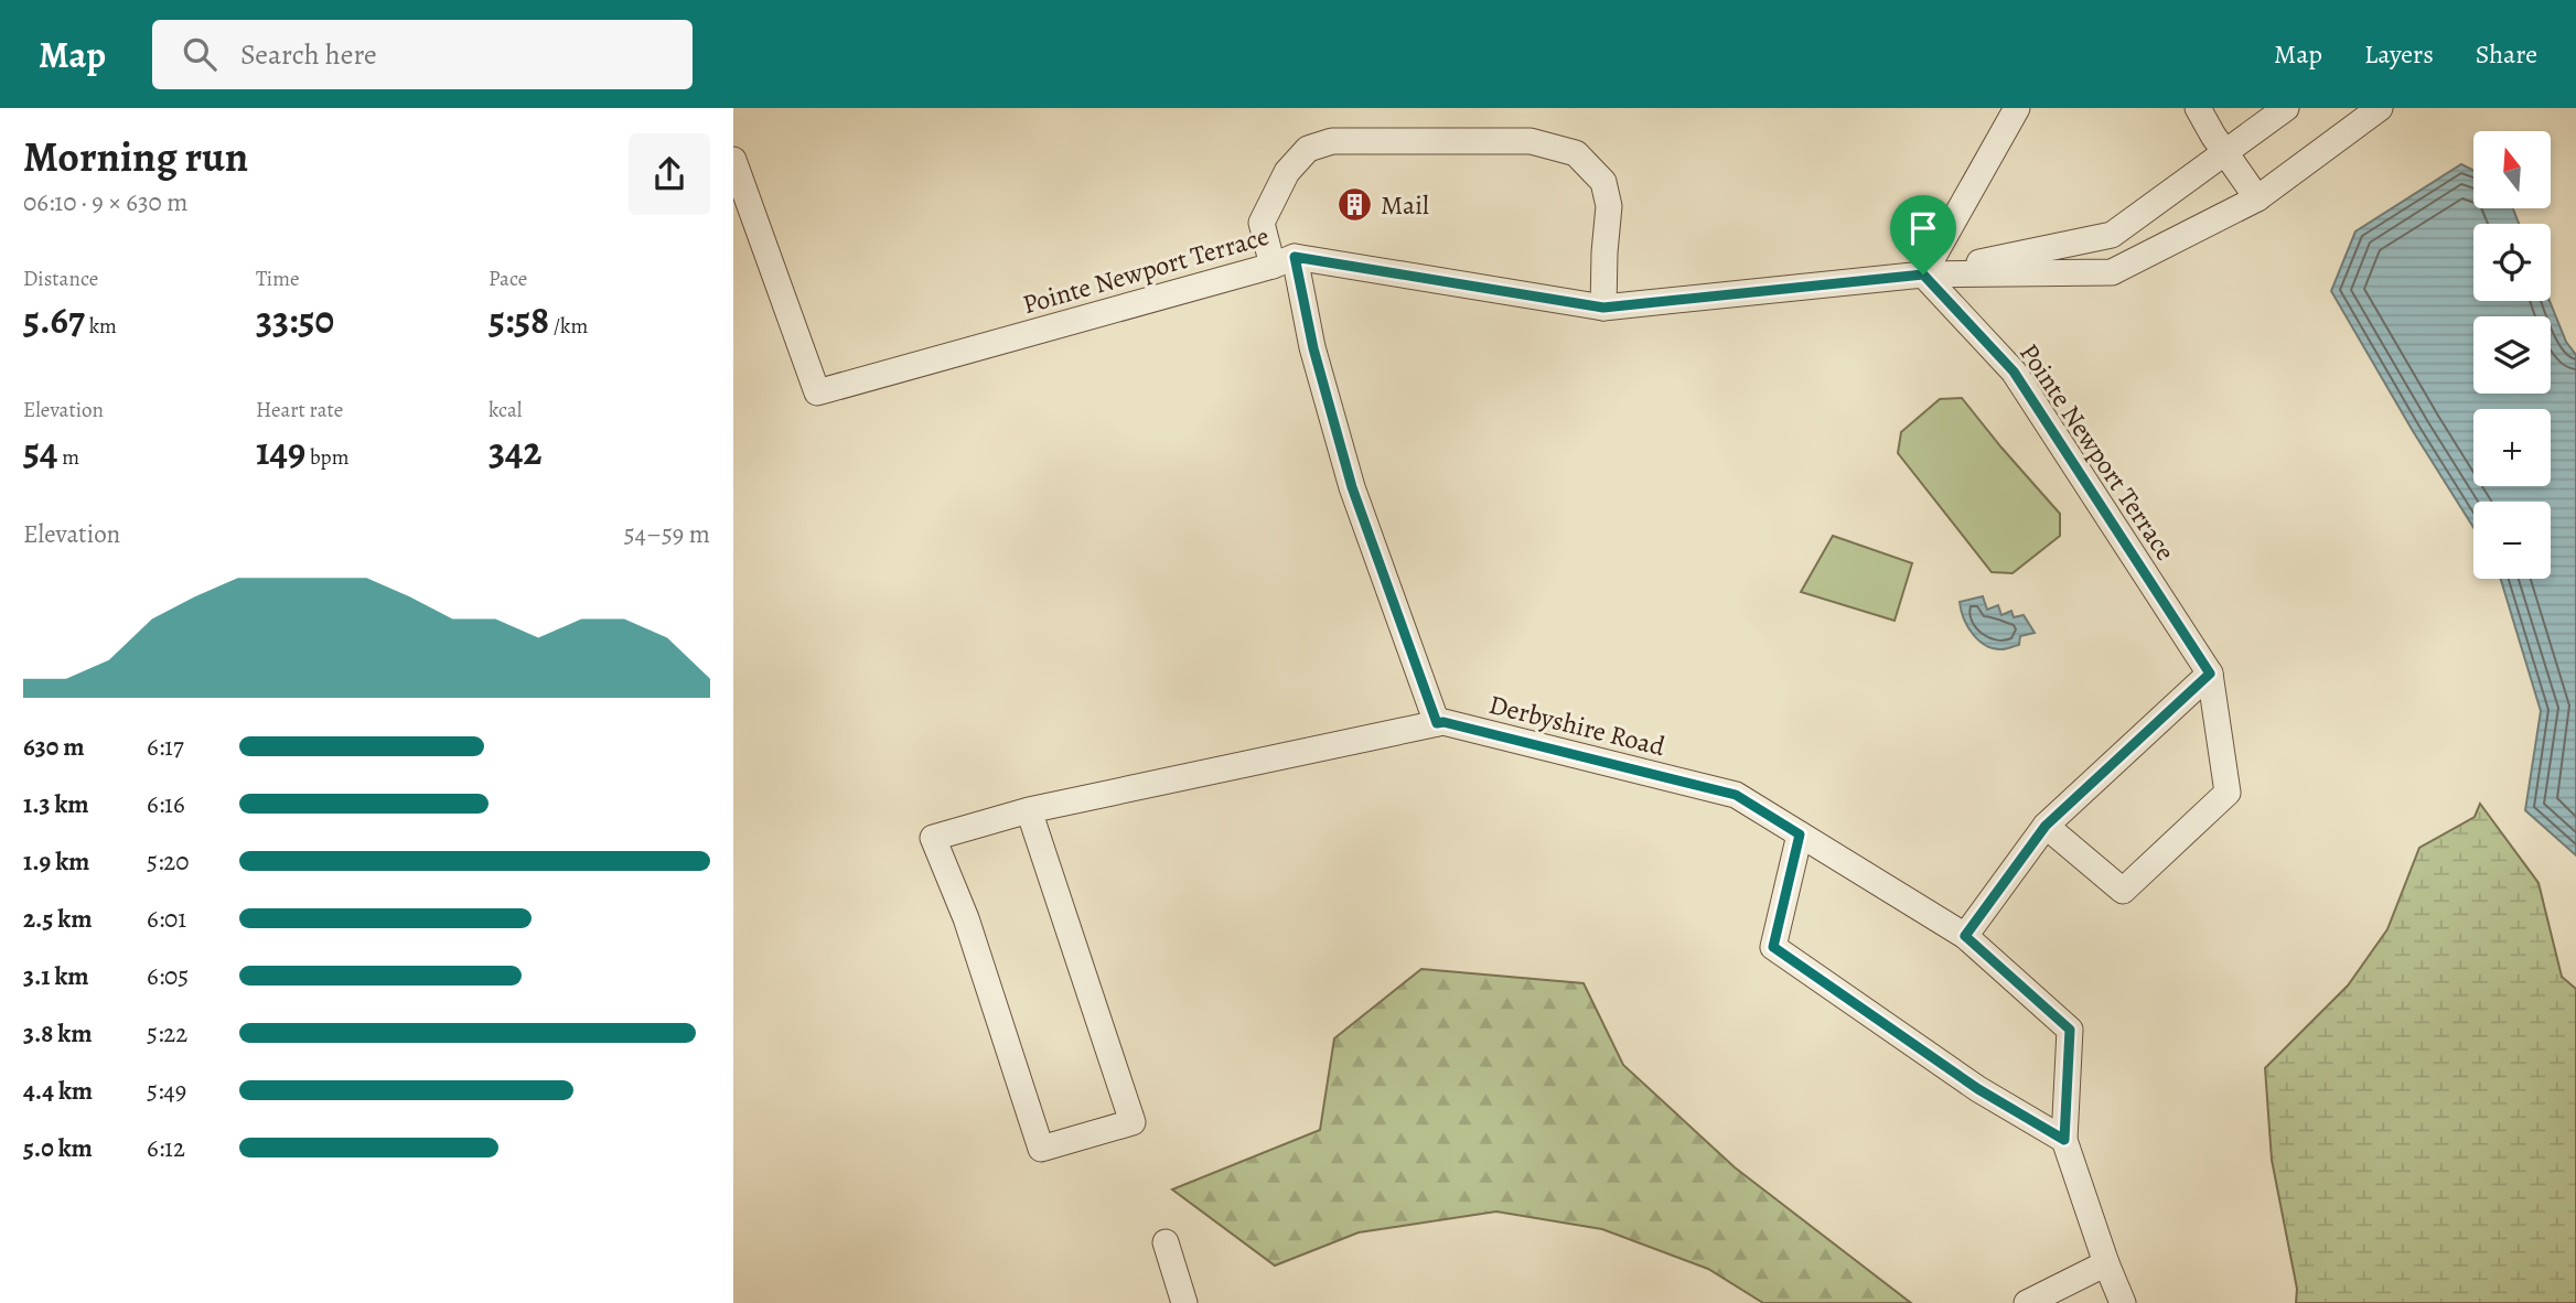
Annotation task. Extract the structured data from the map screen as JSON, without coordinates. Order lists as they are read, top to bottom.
{
  "streets": {
    "street": ["Pointe Newport Terrace", "Derbyshire Road"]
  },
  "places": {
    "building": ["Mail"]
  },
  "north": "top",
  "page": {
    "header": "Map",
    "search": "Search here",
    "nav": ["Map", "Layers", "Share"],
    "heading": ["Morning run", "06:10 · 9 × 630 m"],
    "map_buttons": ["+", "−"],
    "stats": [
      ["Distance", "5.67 km"],
      ["Time", "33:50"],
      ["Pace", "5:58 /km"],
      ["Elevation", "54 m"],
      ["Heart rate", "149 bpm"],
      ["kcal", "342"]
    ],
    "chart": ["Elevation", "54–59 m"],
    "list": [
      {
        "name": "630 m",
        "note": "6:17"
      },
      {
        "name": "1.3 km",
        "note": "6:16"
      },
      {
        "name": "1.9 km",
        "note": "5:20"
      },
      {
        "name": "2.5 km",
        "note": "6:01"
      },
      {
        "name": "3.1 km",
        "note": "6:05"
      },
      {
        "name": "3.8 km",
        "note": "5:22"
      },
      {
        "name": "4.4 km",
        "note": "5:49"
      },
      {
        "name": "5.0 km",
        "note": "6:12"
      }
    ]
  }
}
